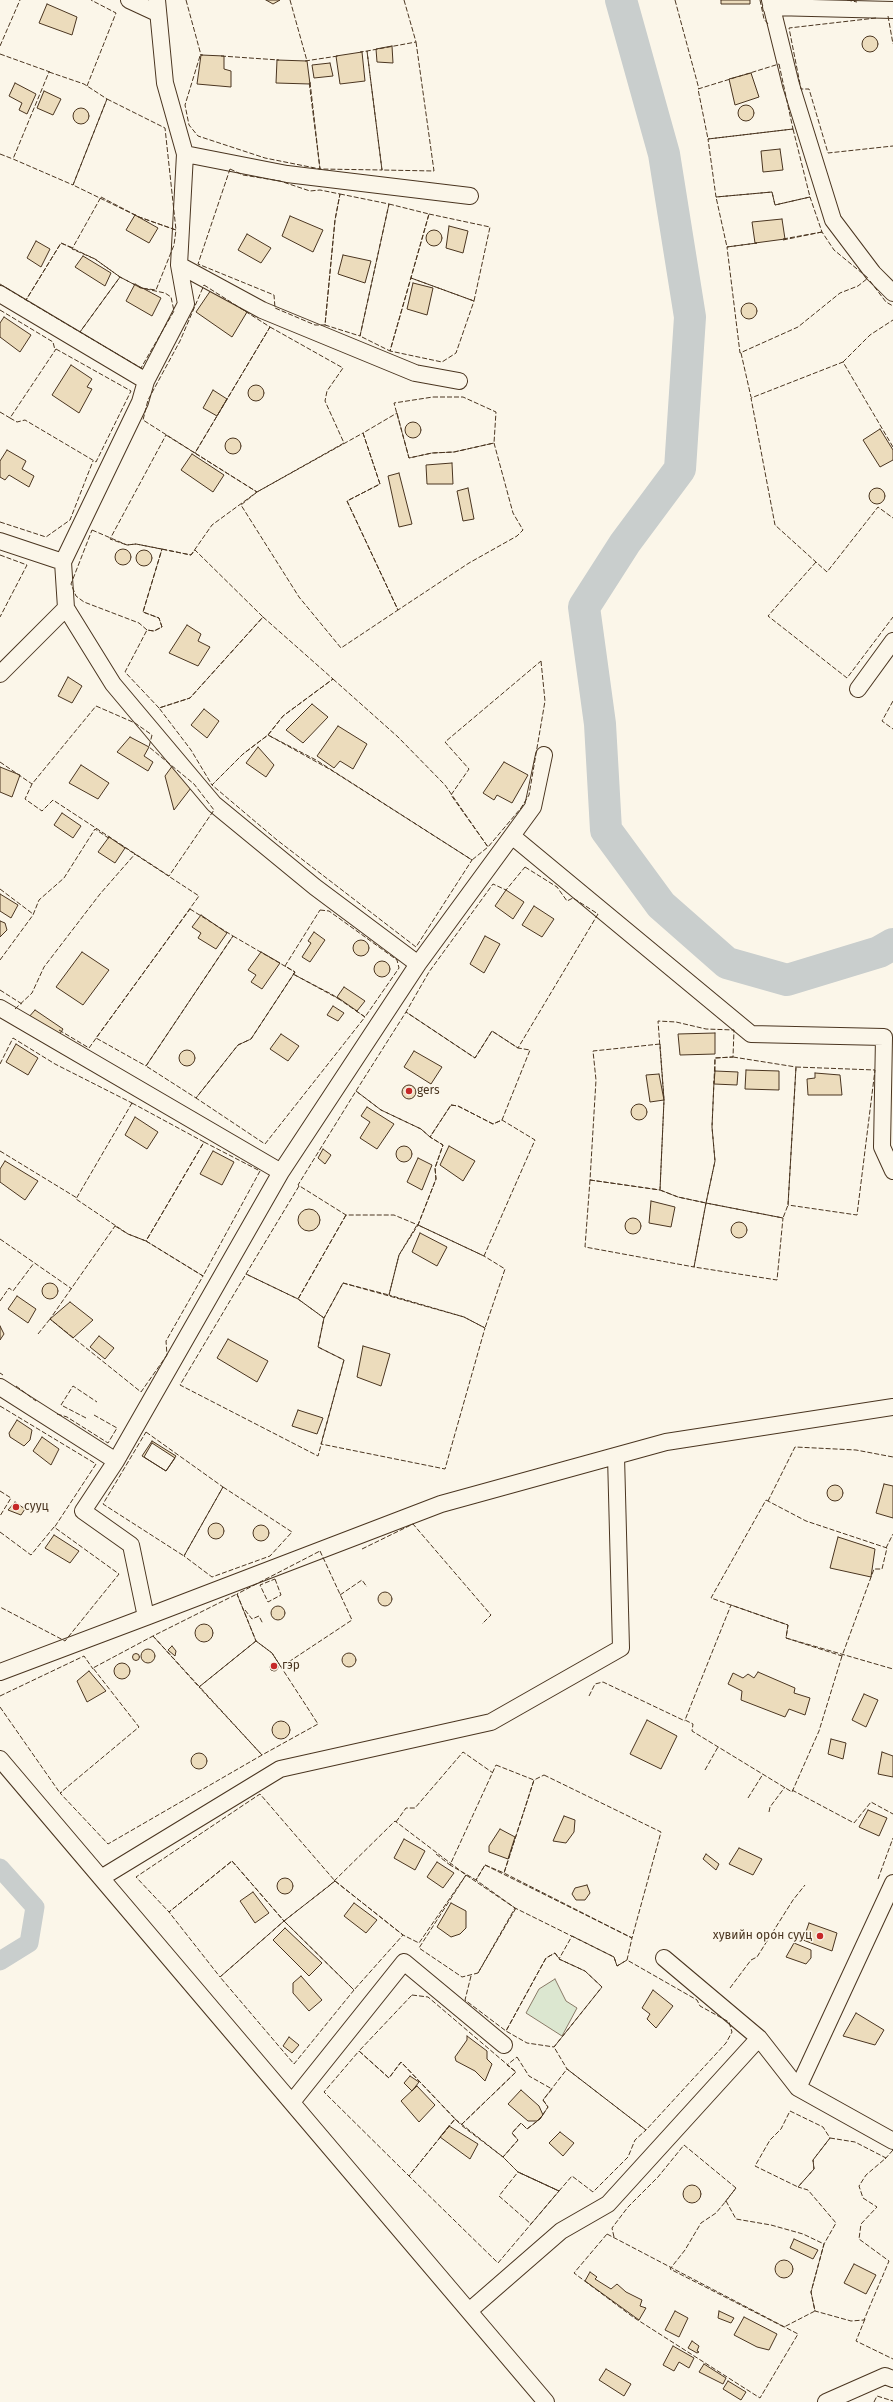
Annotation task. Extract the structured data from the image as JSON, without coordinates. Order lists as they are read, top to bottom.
{
  "places": [
    "gers",
    "сууц",
    "гэр",
    "хувийн орон сууц"
  ]
}
